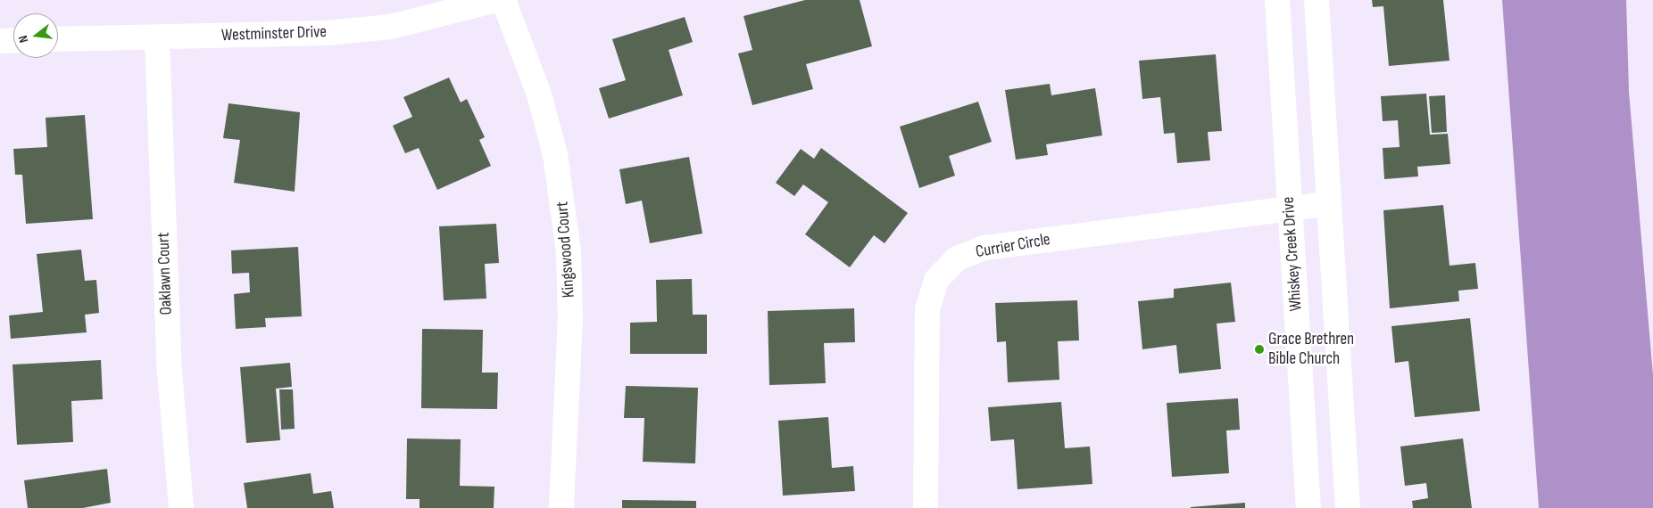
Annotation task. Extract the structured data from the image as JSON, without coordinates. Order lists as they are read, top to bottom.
{
  "streets": {
    "street": [
      "Westminster Drive",
      "Currier Circle",
      "Kingswood Court",
      "Whiskey Creek Drive",
      "Oaklawn Court"
    ]
  },
  "crossings": [
    ["Westminster Drive", "Oaklawn Court"],
    ["Currier Circle", "Whiskey Creek Drive"]
  ],
  "places": ["Grace Brethren Bible Church"],
  "north": "left"
}
